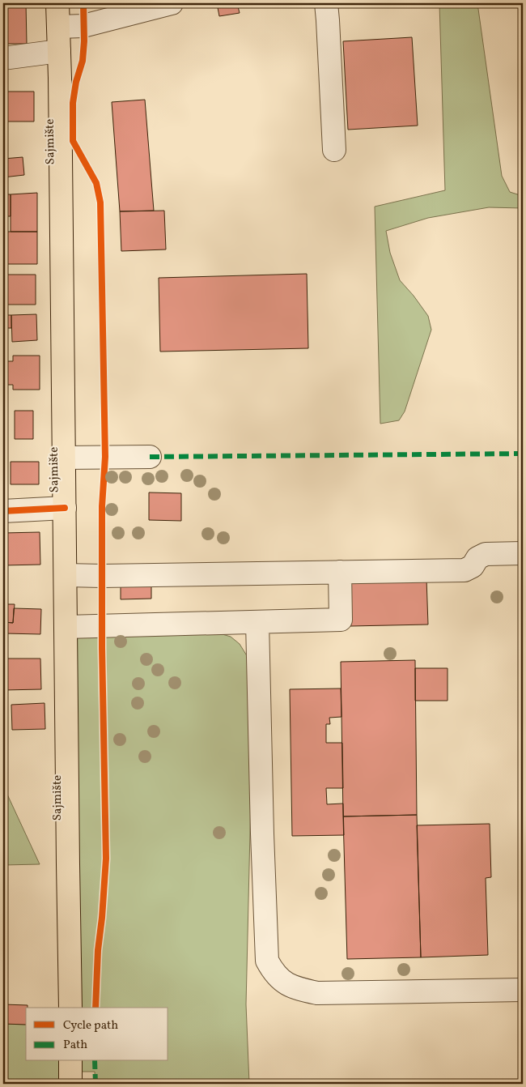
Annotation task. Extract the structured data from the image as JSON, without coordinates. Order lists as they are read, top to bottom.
{
  "streets": {
    "main road": ["Sajmište"]
  },
  "legend": ["Cycle path", "Path"]
}
